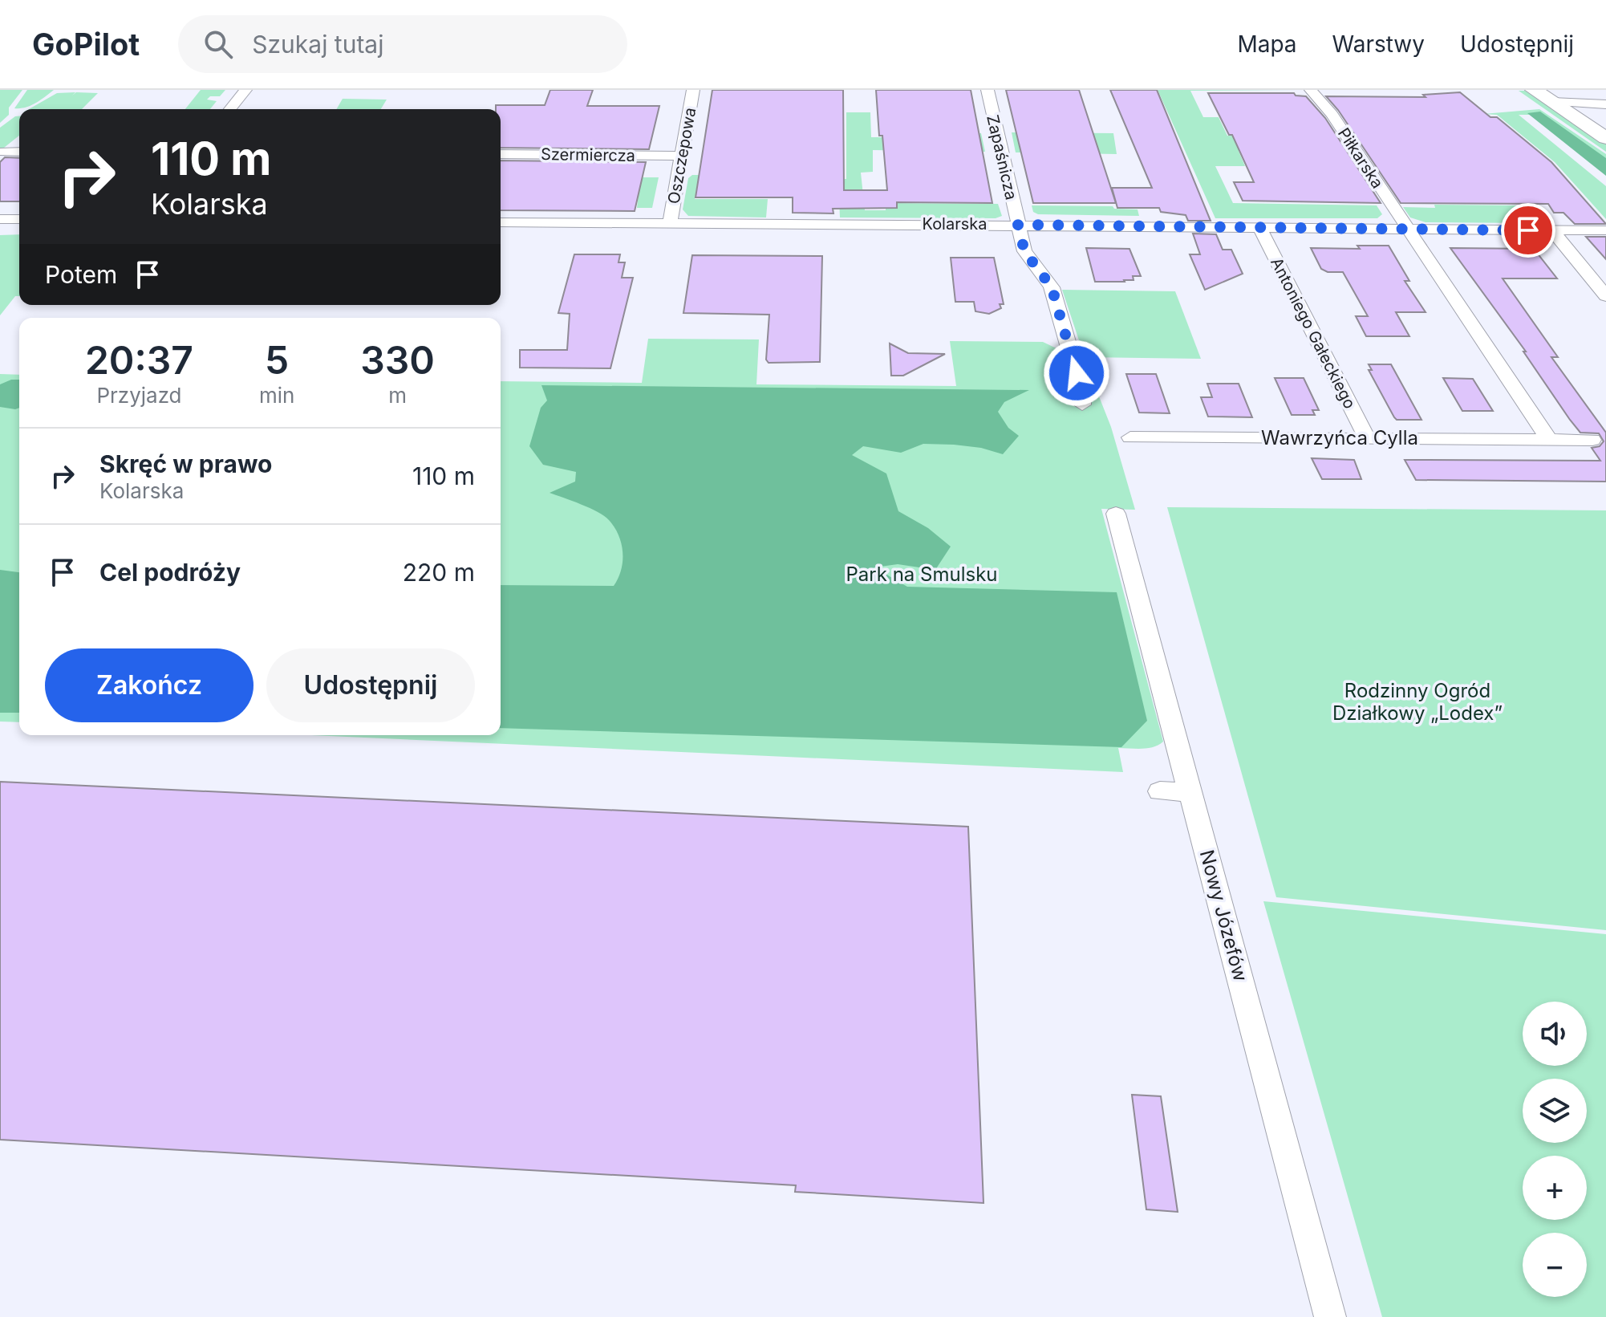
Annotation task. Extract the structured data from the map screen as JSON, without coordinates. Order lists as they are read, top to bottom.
{
  "streets": {
    "street": [
      "Szermiercza",
      "Oszczepowa",
      "Zapaśnicza",
      "Piłkarska",
      "Kolarska",
      "Antoniego Gałeckiego",
      "Wawrzyńca Cylla",
      "Nowy Józefów"
    ]
  },
  "crossings": [
    ["Szermiercza", "Oszczepowa"],
    ["Oszczepowa", "Kolarska"],
    ["Zapaśnicza", "Kolarska"],
    ["Piłkarska", "Kolarska"],
    ["Kolarska", "Antoniego Gałeckiego"],
    ["Antoniego Gałeckiego", "Wawrzyńca Cylla"]
  ],
  "parks": ["Park na Smulsku", "Rodzinny Ogród Działkowy „Lodex”"],
  "page": {
    "header": "GoPilot",
    "search": "Szukaj tutaj",
    "nav": ["Mapa", "Warstwy", "Udostępnij"],
    "turn": ["110 m", "Kolarska"],
    "then": "Potem",
    "eta": [
      "20:37",
      "Przyjazd",
      "5",
      "min",
      "330",
      "m"
    ],
    "list": [
      {
        "name": "Skręć w prawo",
        "note": "Kolarska",
        "value": "110 m"
      },
      {
        "name": "Cel podróży",
        "value": "220 m"
      }
    ],
    "buttons": ["Zakończ", "Udostępnij"],
    "map_buttons": ["+", "−"]
  }
}
